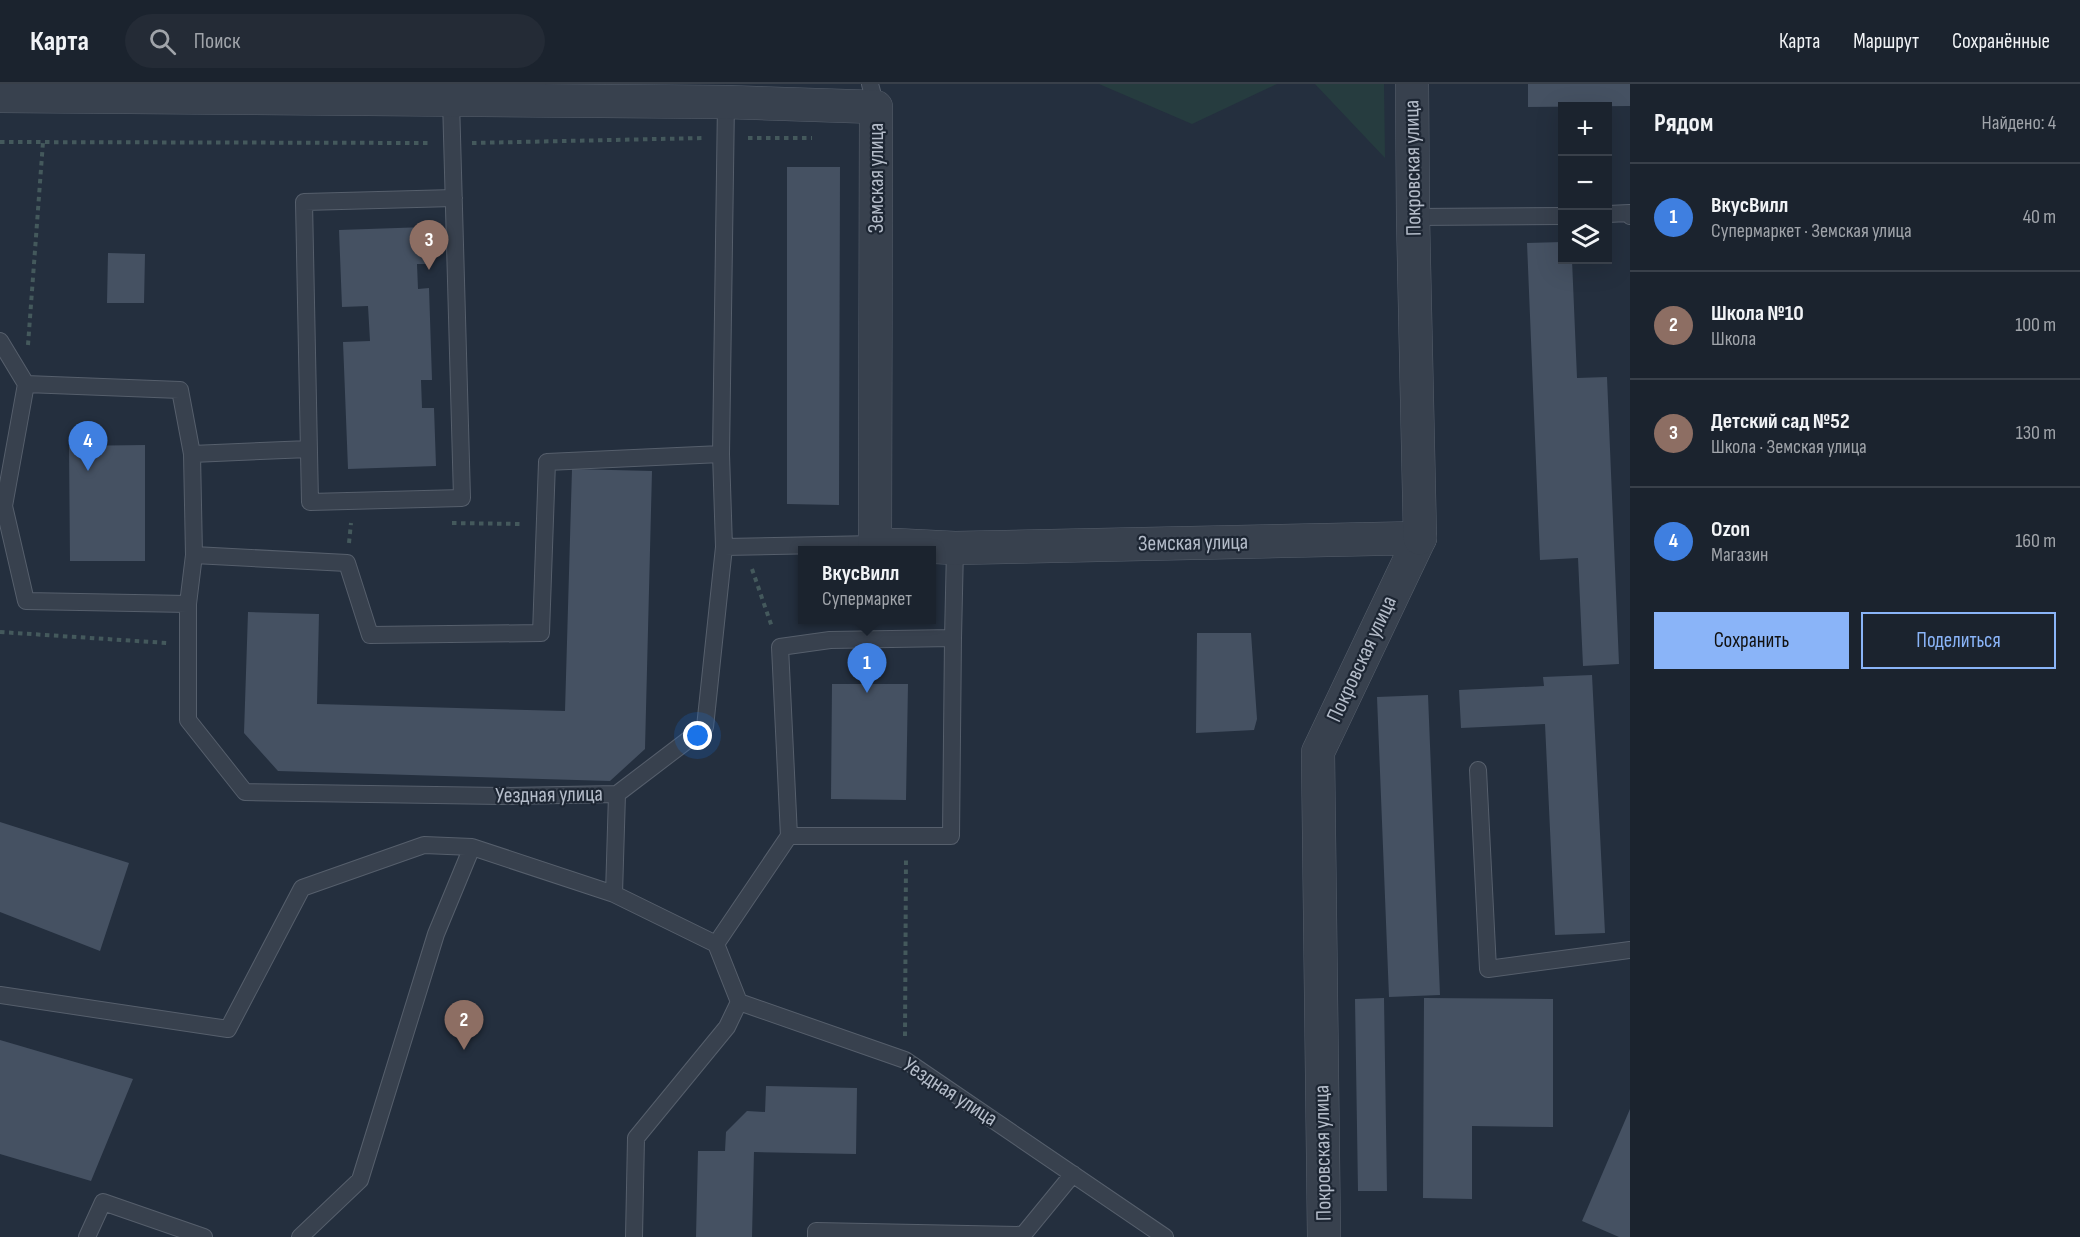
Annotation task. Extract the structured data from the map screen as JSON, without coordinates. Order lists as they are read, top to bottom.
{
  "streets": {
    "street": ["Покровская улица", "Земская улица"],
    "lane": ["Уездная улица"]
  },
  "crossings": [
    ["Покровская улица", "Земская улица"]
  ],
  "page": {
    "header": "Карта",
    "search": "Поиск",
    "nav": ["Карта", "Маршрут", "Сохранённые"],
    "heading": ["Рядом", "Найдено: 4"],
    "map_buttons": ["+", "−"],
    "list": [
      {
        "mark": "1",
        "name": "ВкусВилл",
        "note": "Супермаркет · Земская улица",
        "value": "40 m"
      },
      {
        "mark": "2",
        "name": "Школа №10",
        "note": "Школа",
        "value": "100 m"
      },
      {
        "mark": "3",
        "name": "Детский сад №52",
        "note": "Школа · Земская улица",
        "value": "130 m"
      },
      {
        "mark": "4",
        "name": "Ozon",
        "note": "Магазин",
        "value": "160 m"
      }
    ],
    "pins": [
      "3",
      "4",
      "1",
      "2"
    ],
    "popup": ["ВкусВилл", "Супермаркет"],
    "buttons": ["Сохранить", "Поделиться"]
  }
}
